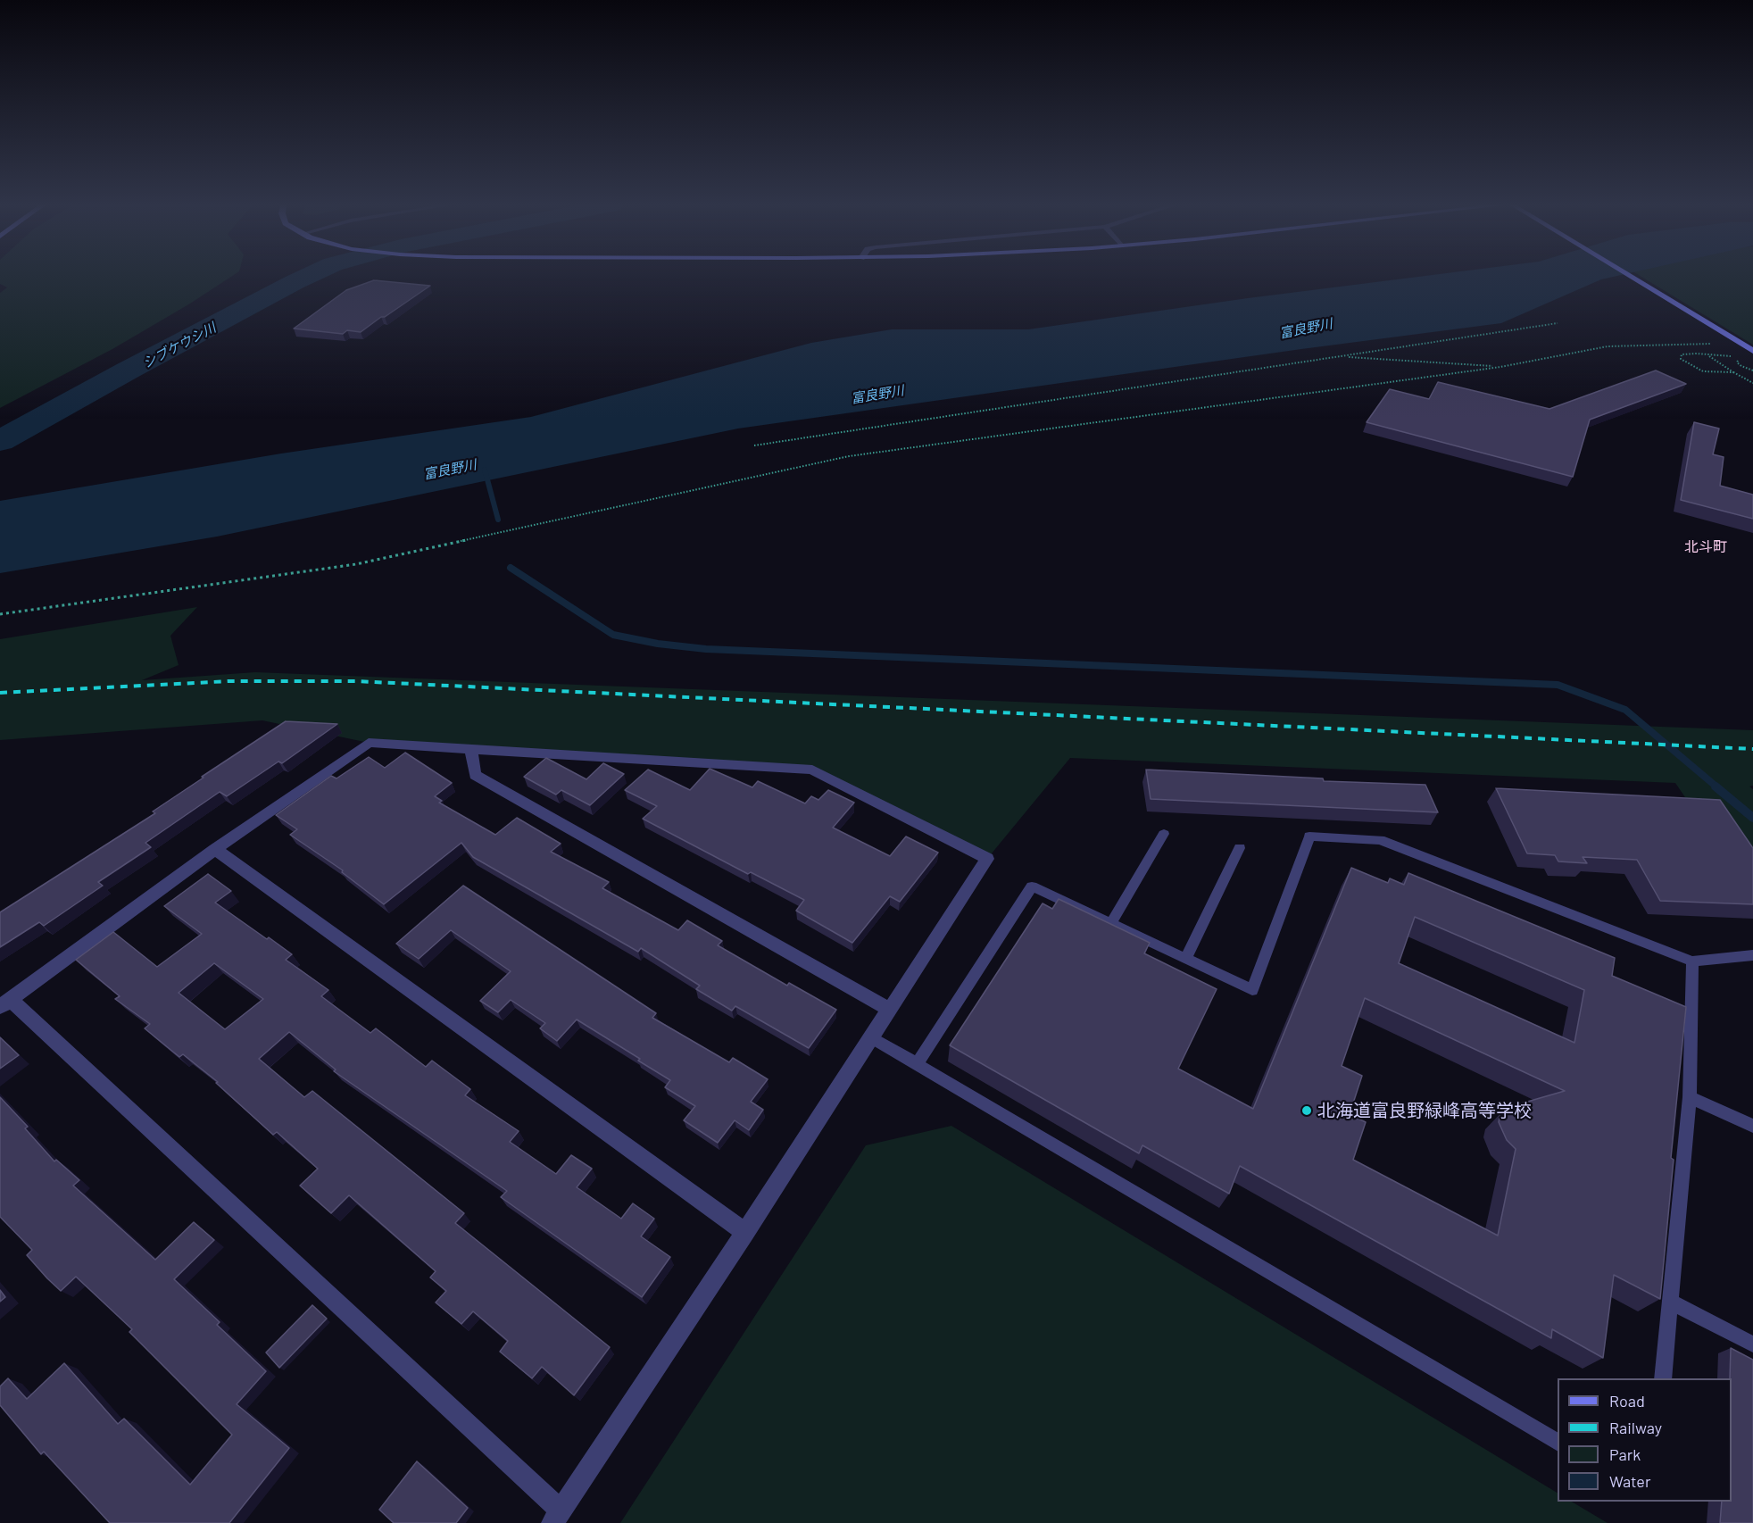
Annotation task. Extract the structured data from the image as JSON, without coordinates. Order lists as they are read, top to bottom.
{
  "districts": ["北斗町"],
  "water": ["富良野川", "シブケウシ川"],
  "places": ["北海道富良野緑峰高等学校"],
  "legend": [
    "Road",
    "Railway",
    "Park",
    "Water"
  ]
}
